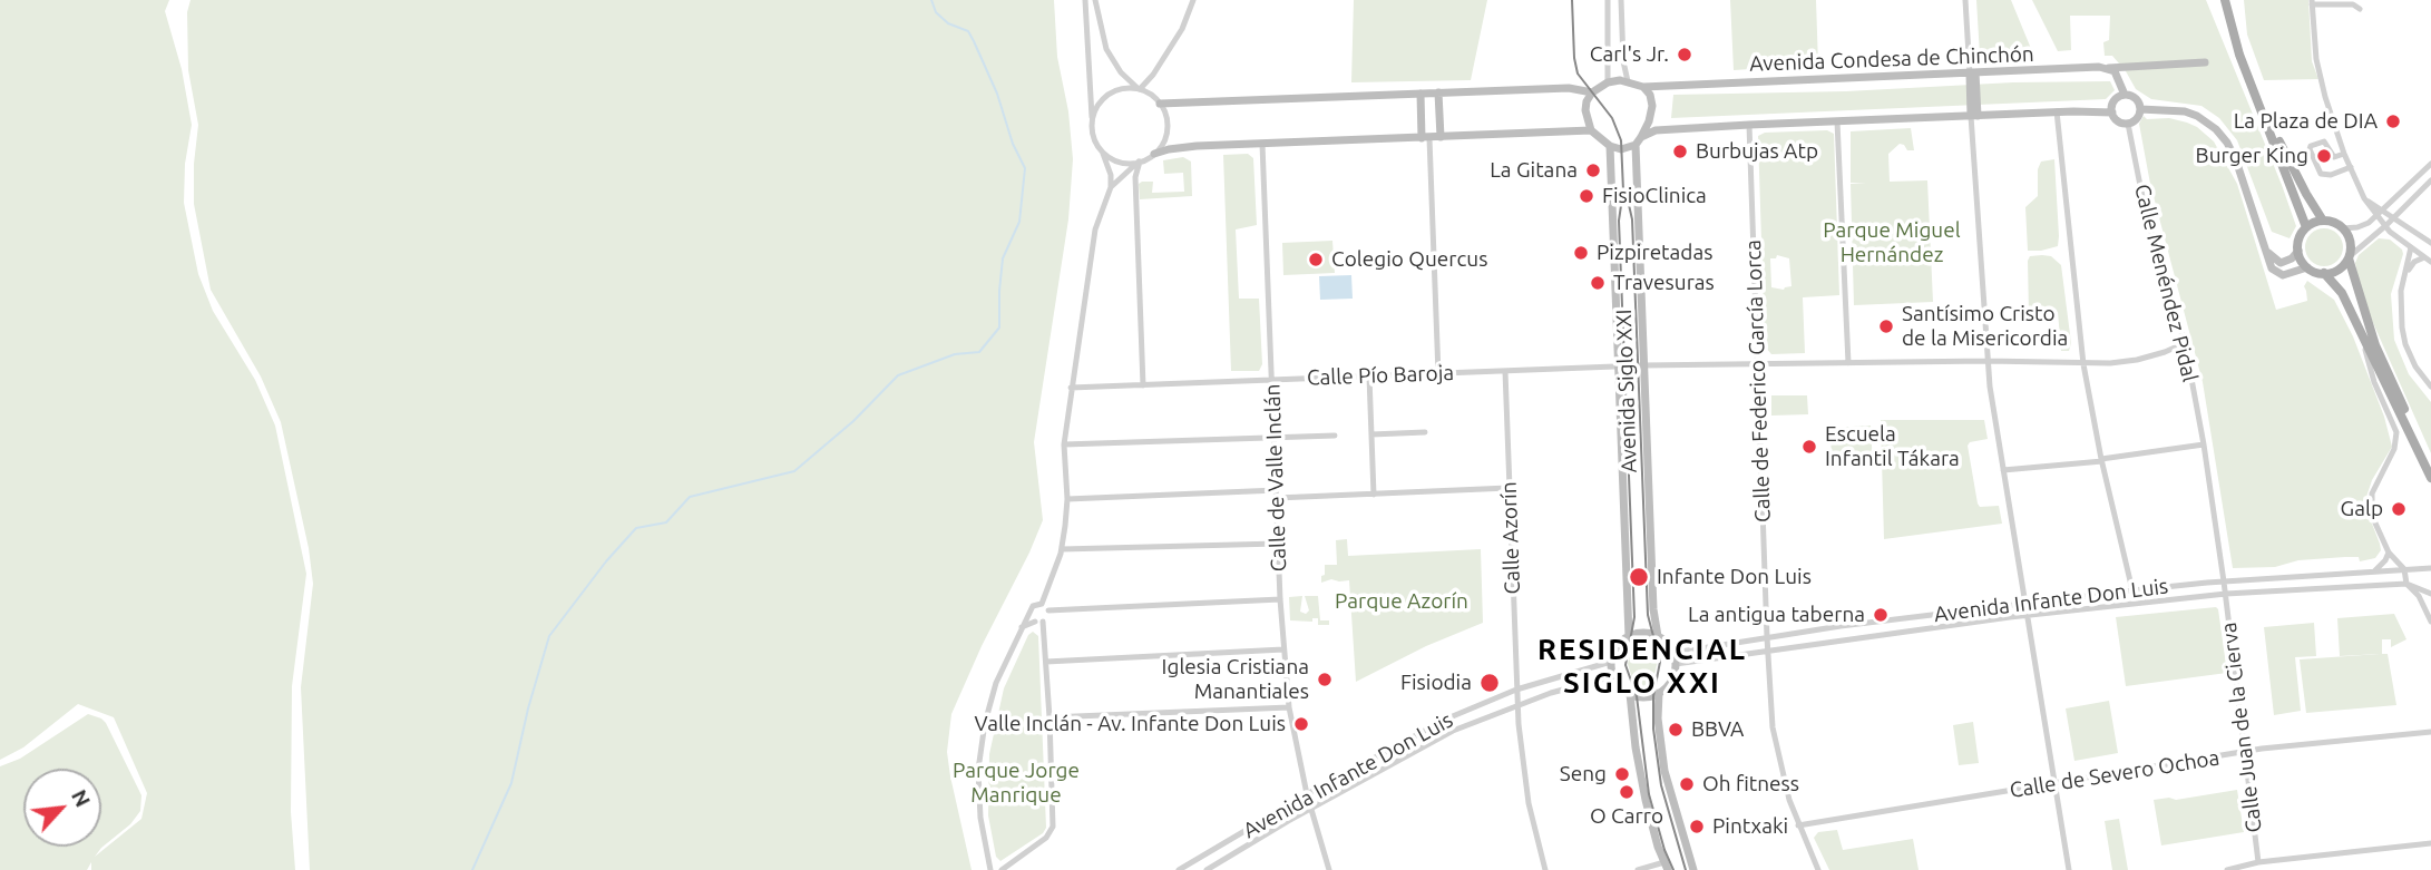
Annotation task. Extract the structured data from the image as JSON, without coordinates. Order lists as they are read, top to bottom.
{
  "streets": {
    "street": [
      "Avenida Condesa de Chinchón",
      "Calle Menéndez Pidal",
      "Calle Pío Baroja",
      "Calle de Federico García Lorca",
      "Avenida Siglo XXI",
      "Calle de Valle Inclán",
      "Calle Azorín",
      "Avenida Infante Don Luis",
      "Calle Juan de la Cierva",
      "Calle de Severo Ochoa"
    ]
  },
  "crossings": [
    ["Avenida Condesa de Chinchón", "Avenida Siglo XXI"],
    ["Calle Menéndez Pidal", "Calle Pío Baroja"],
    ["Calle Menéndez Pidal", "Avenida Infante Don Luis"],
    ["Calle Menéndez Pidal", "Calle Juan de la Cierva"],
    ["Calle Pío Baroja", "Calle de Federico García Lorca"],
    ["Calle Pío Baroja", "Avenida Siglo XXI"],
    ["Calle Pío Baroja", "Calle de Valle Inclán"],
    ["Calle Pío Baroja", "Calle Azorín"],
    ["Calle de Federico García Lorca", "Avenida Infante Don Luis"],
    ["Calle de Federico García Lorca", "Calle de Severo Ochoa"],
    ["Avenida Siglo XXI", "Avenida Infante Don Luis"],
    ["Calle de Valle Inclán", "Avenida Infante Don Luis"],
    ["Calle Azorín", "Avenida Infante Don Luis"],
    ["Avenida Infante Don Luis", "Calle Juan de la Cierva"],
    ["Calle Juan de la Cierva", "Calle de Severo Ochoa"]
  ],
  "districts": ["RESIDENCIAL SIGLO XXI"],
  "parks": ["Parque Miguel Hernández", "Parque Azorín", "Parque Jorge Manrique"],
  "places": [
    "Carl's Jr.",
    "La Plaza de DIA",
    "Burbujas Atp",
    "Burger King",
    "La Gitana",
    "FisioClinica",
    "Pizpiretadas",
    "Colegio Quercus",
    "Travesuras",
    "Santísimo Cristo de la Misericordia",
    "Escuela Infantil Tákara",
    "Galp",
    "Infante Don Luis",
    "La antigua taberna",
    "Iglesia Cristiana Manantiales",
    "Fisiodia",
    "Valle Inclán - Av. Infante Don Luis",
    "BBVA",
    "Seng",
    "Oh fitness",
    "O Carro",
    "Pintxaki"
  ],
  "north": "top right"
}
